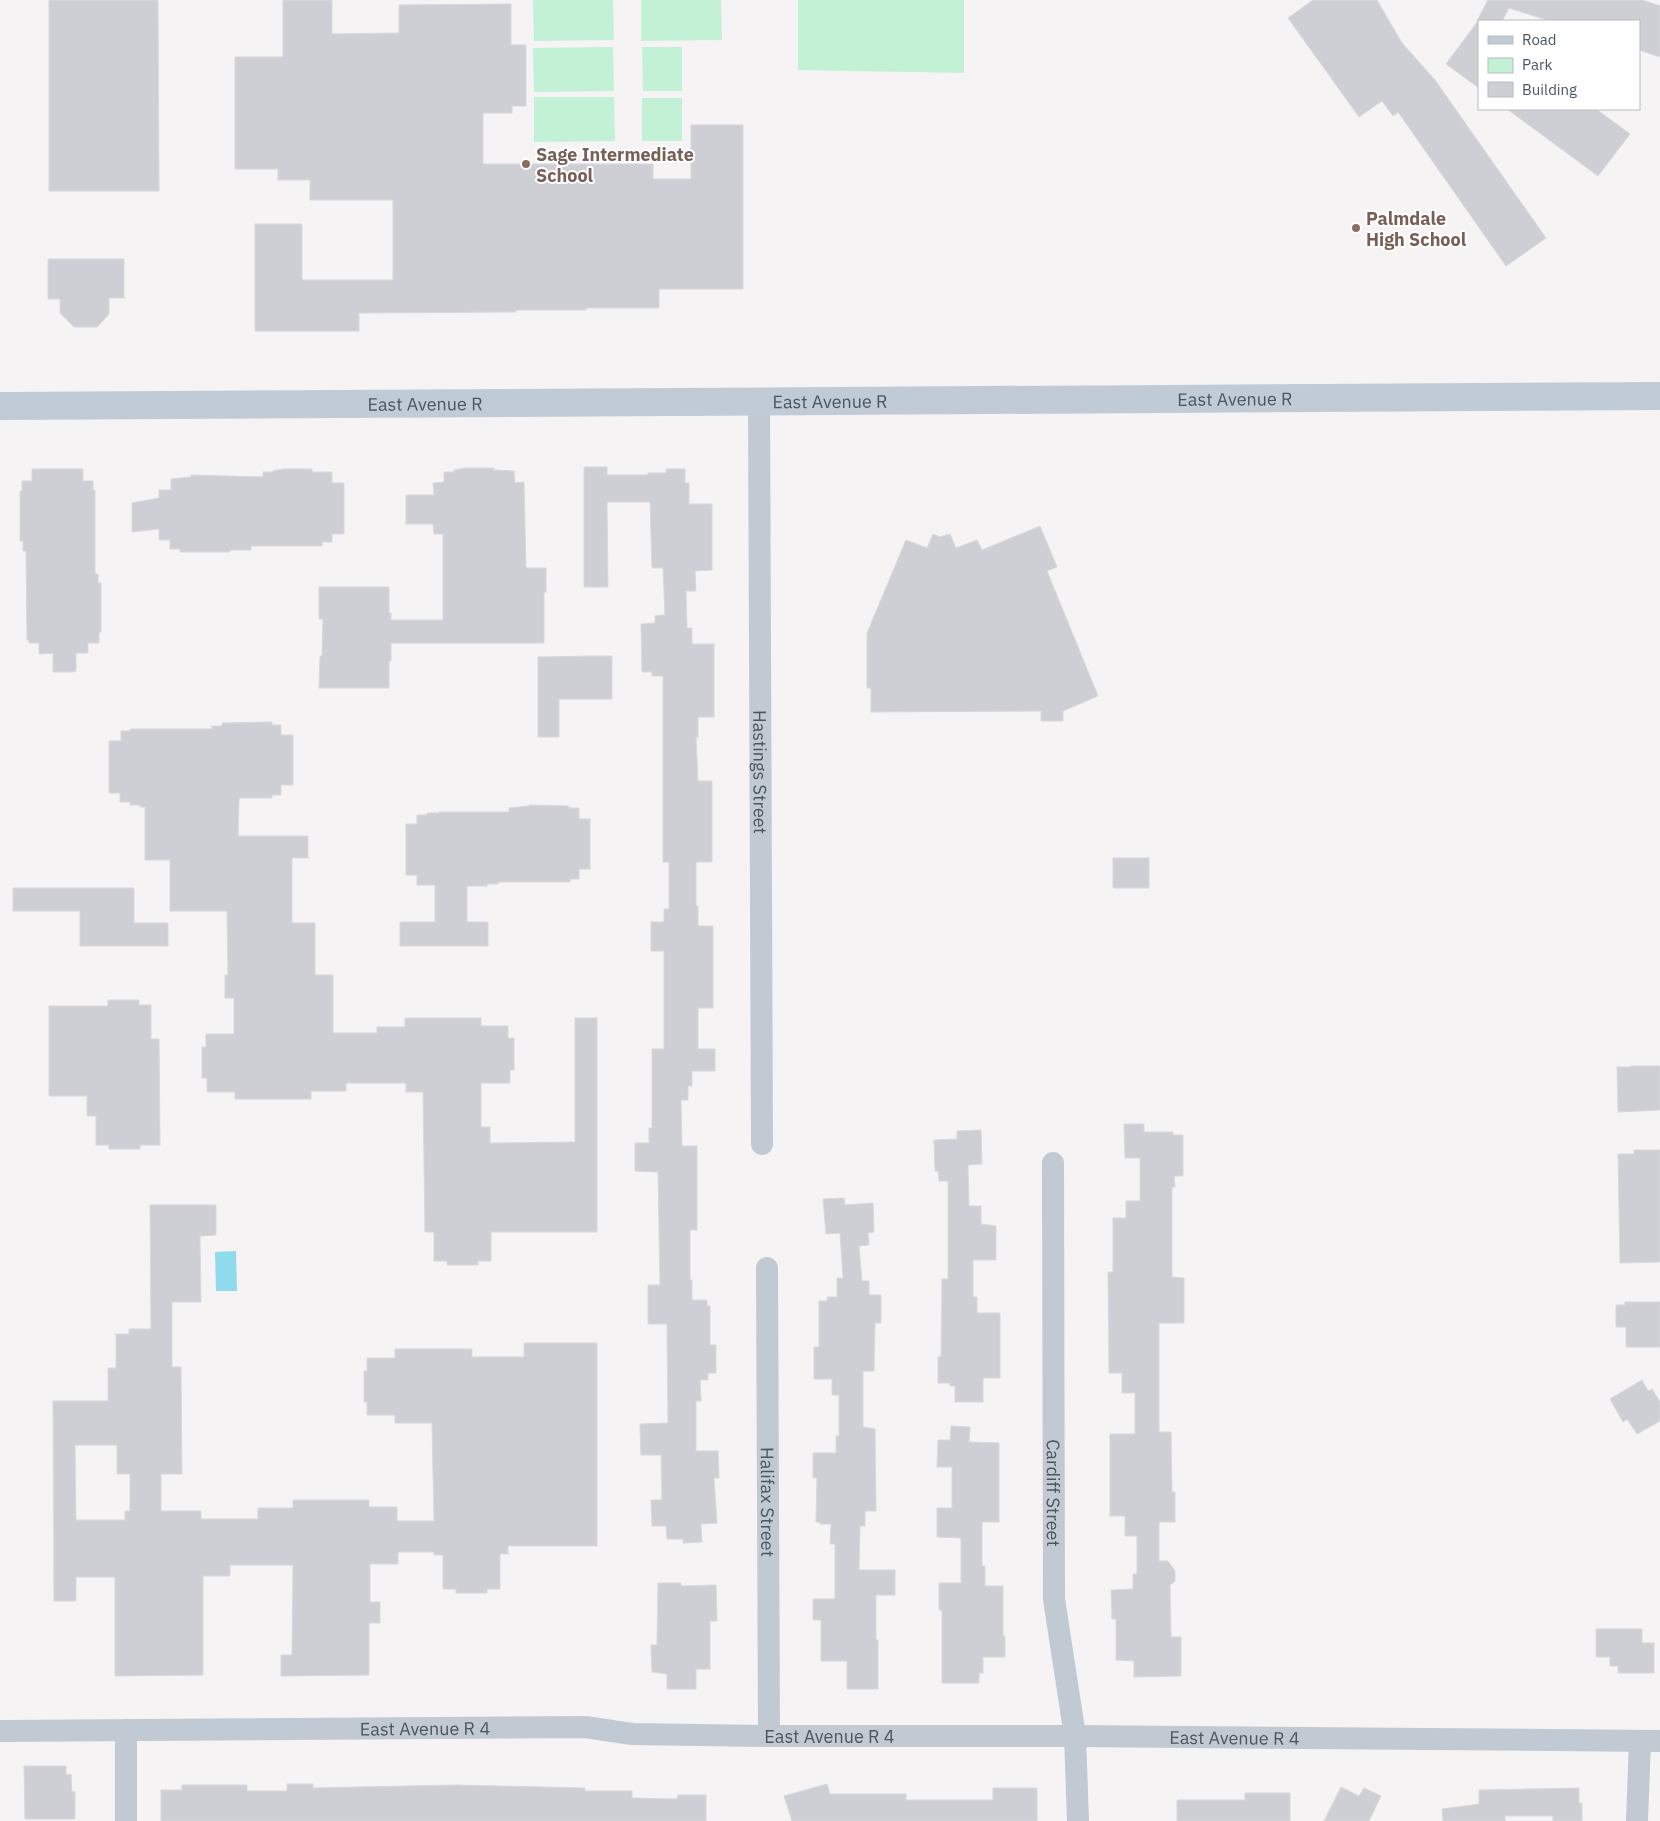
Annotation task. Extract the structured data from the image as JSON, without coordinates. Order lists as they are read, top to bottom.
{
  "streets": {
    "main road": ["East Avenue R"],
    "street": [
      "Hastings Street",
      "Cardiff Street",
      "Halifax Street",
      "East Avenue R 4"
    ]
  },
  "crossings": [
    ["East Avenue R", "Hastings Street"],
    ["Cardiff Street", "East Avenue R 4"],
    ["Halifax Street", "East Avenue R 4"]
  ],
  "places": ["Sage Intermediate School", "Palmdale High School"],
  "legend": ["Road", "Park", "Building"]
}
